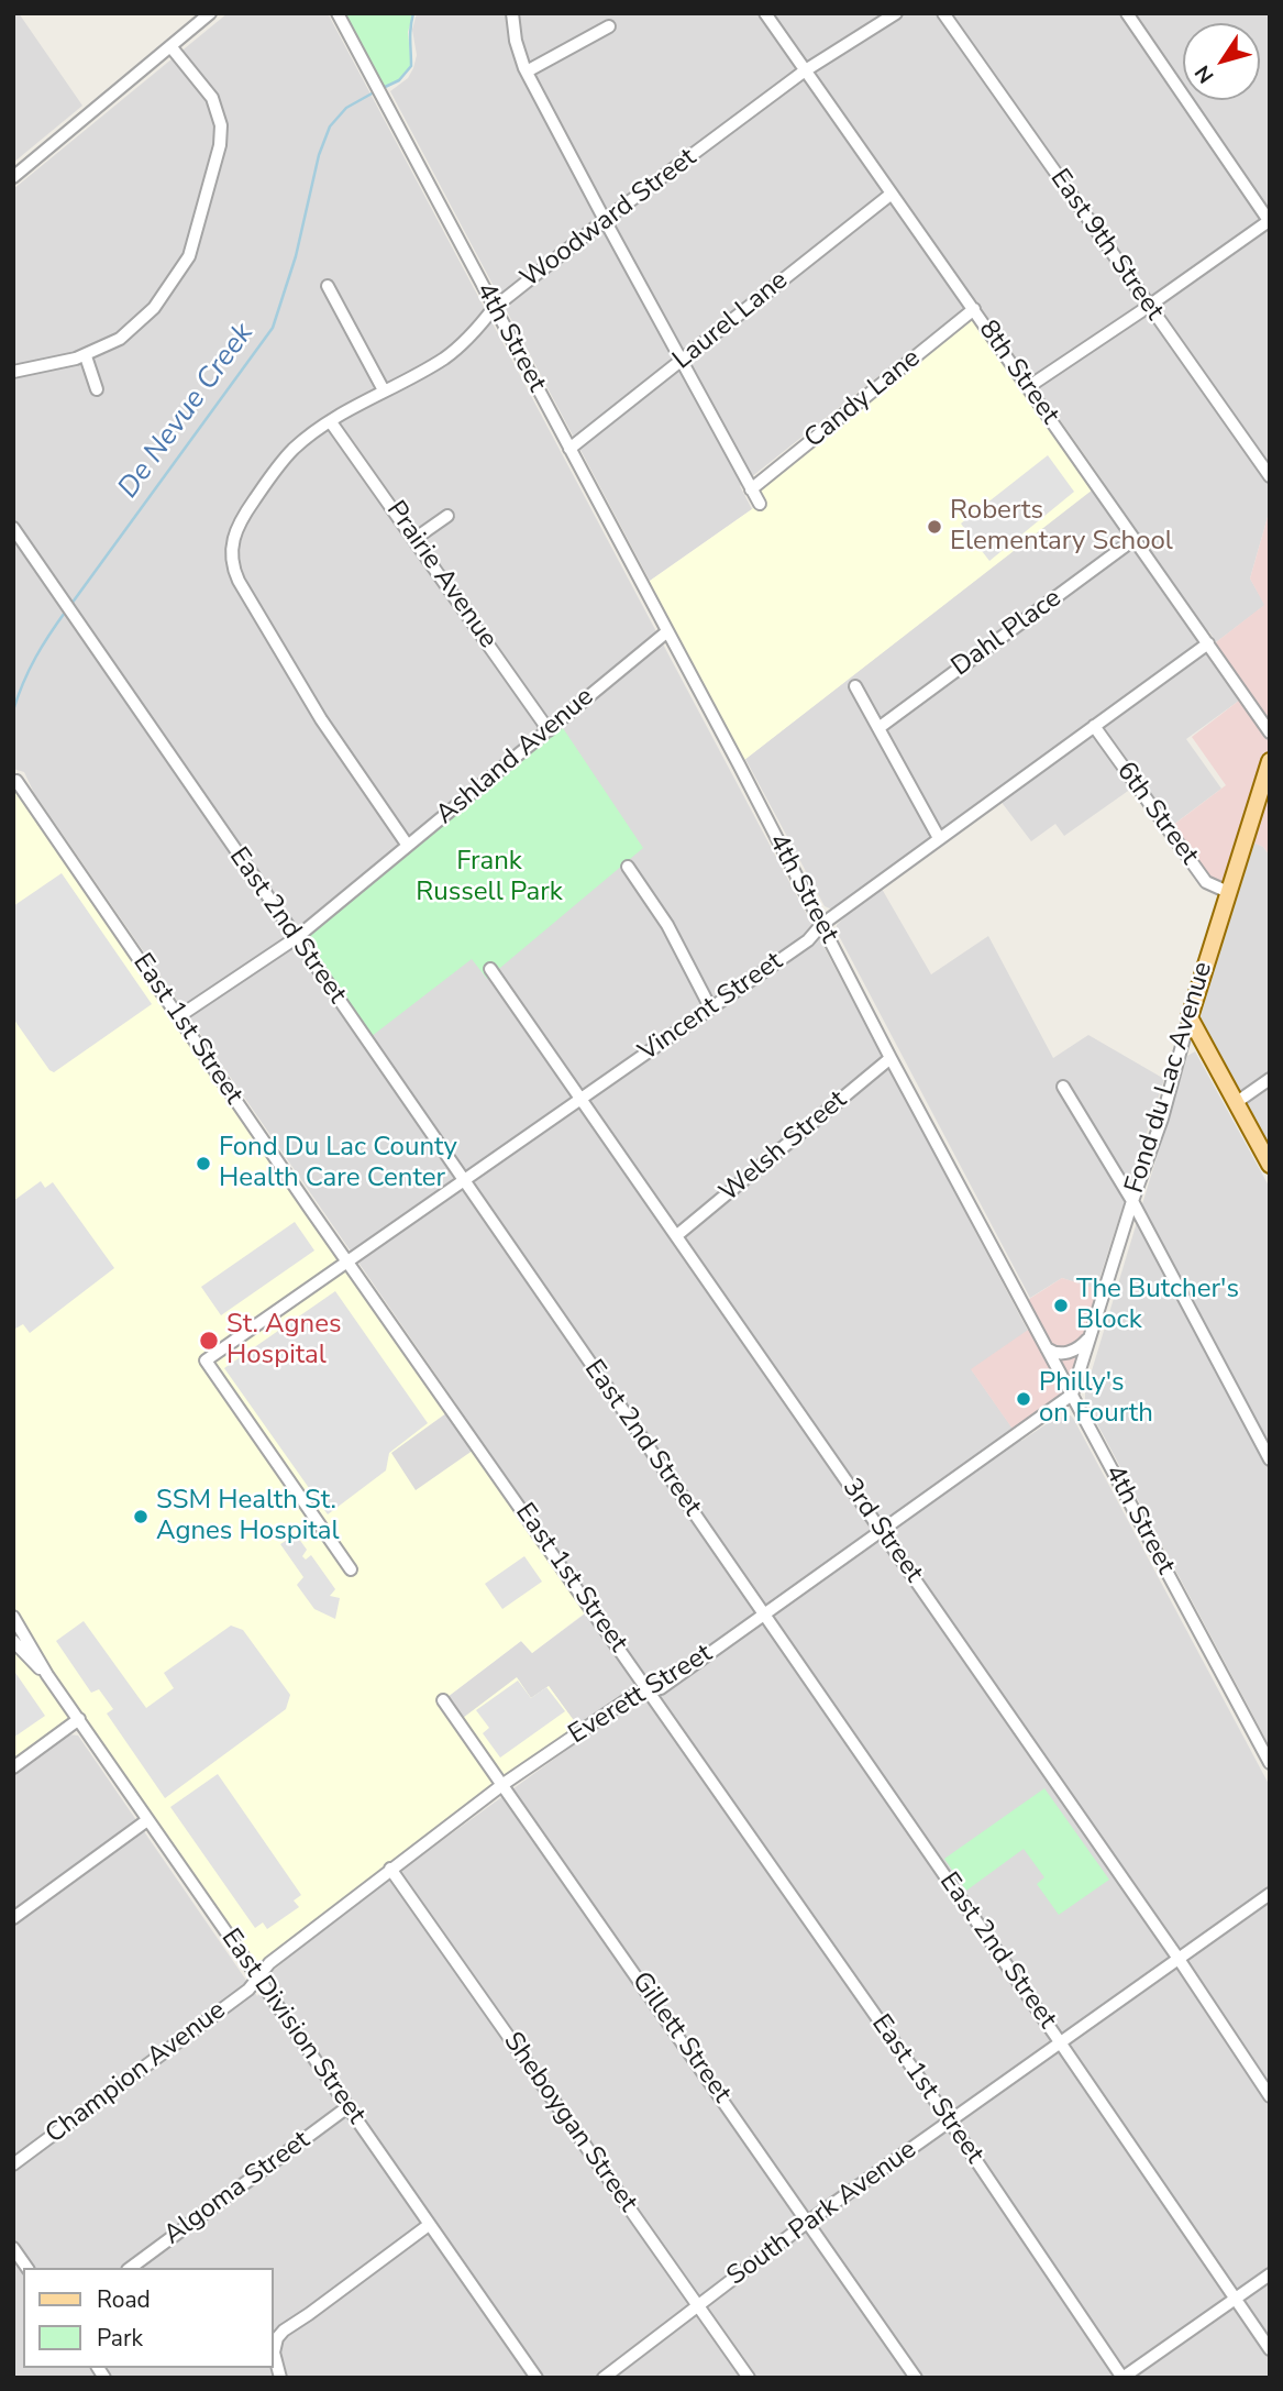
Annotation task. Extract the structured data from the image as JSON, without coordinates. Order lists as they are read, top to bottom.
{
  "streets": {
    "main road": ["Fond du Lac Avenue"],
    "street": [
      "Woodward Street",
      "East 9th Street",
      "Laurel Lane",
      "4th Street",
      "8th Street",
      "Candy Lane",
      "Prairie Avenue",
      "Dahl Place",
      "Ashland Avenue",
      "6th Street",
      "East 2nd Street",
      "Vincent Street",
      "East 1st Street",
      "Welsh Street",
      "3rd Street",
      "Everett Street",
      "East Division Street",
      "Gillett Street",
      "Champion Avenue",
      "Sheboygan Street",
      "Algoma Street",
      "South Park Avenue"
    ]
  },
  "crossings": [
    ["Woodward Street", "4th Street"],
    ["Woodward Street", "8th Street"],
    ["Woodward Street", "Prairie Avenue"],
    ["Woodward Street", "Ashland Avenue"],
    ["Laurel Lane", "4th Street"],
    ["Laurel Lane", "8th Street"],
    ["4th Street", "Ashland Avenue"],
    ["4th Street", "Vincent Street"],
    ["4th Street", "Fond du Lac Avenue"],
    ["4th Street", "Welsh Street"],
    ["4th Street", "Everett Street"],
    ["8th Street", "Candy Lane"],
    ["8th Street", "Dahl Place"],
    ["8th Street", "Vincent Street"],
    ["Prairie Avenue", "Ashland Avenue"],
    ["Ashland Avenue", "East 2nd Street"],
    ["Ashland Avenue", "East 1st Street"],
    ["6th Street", "Vincent Street"],
    ["6th Street", "Fond du Lac Avenue"],
    ["East 2nd Street", "Vincent Street"],
    ["East 2nd Street", "Everett Street"],
    ["East 2nd Street", "South Park Avenue"],
    ["Vincent Street", "East 1st Street"],
    ["Vincent Street", "3rd Street"],
    ["East 1st Street", "Everett Street"],
    ["East 1st Street", "South Park Avenue"],
    ["Fond du Lac Avenue", "Everett Street"],
    ["Welsh Street", "3rd Street"],
    ["3rd Street", "Everett Street"],
    ["3rd Street", "South Park Avenue"],
    ["Everett Street", "East Division Street"],
    ["Everett Street", "Gillett Street"],
    ["Everett Street", "Champion Avenue"],
    ["Everett Street", "Sheboygan Street"],
    ["East Division Street", "Champion Avenue"],
    ["East Division Street", "Algoma Street"],
    ["Gillett Street", "South Park Avenue"],
    ["Sheboygan Street", "South Park Avenue"]
  ],
  "water": ["De Nevue Creek"],
  "parks": ["Frank Russell Park"],
  "places": [
    "Roberts Elementary School",
    "Fond Du Lac County Health Care Center",
    "The Butcher's Block",
    "St. Agnes Hospital",
    "Philly's on Fourth",
    "SSM Health St. Agnes Hospital"
  ],
  "legend": ["Road", "Park"],
  "north": "bottom left"
}
